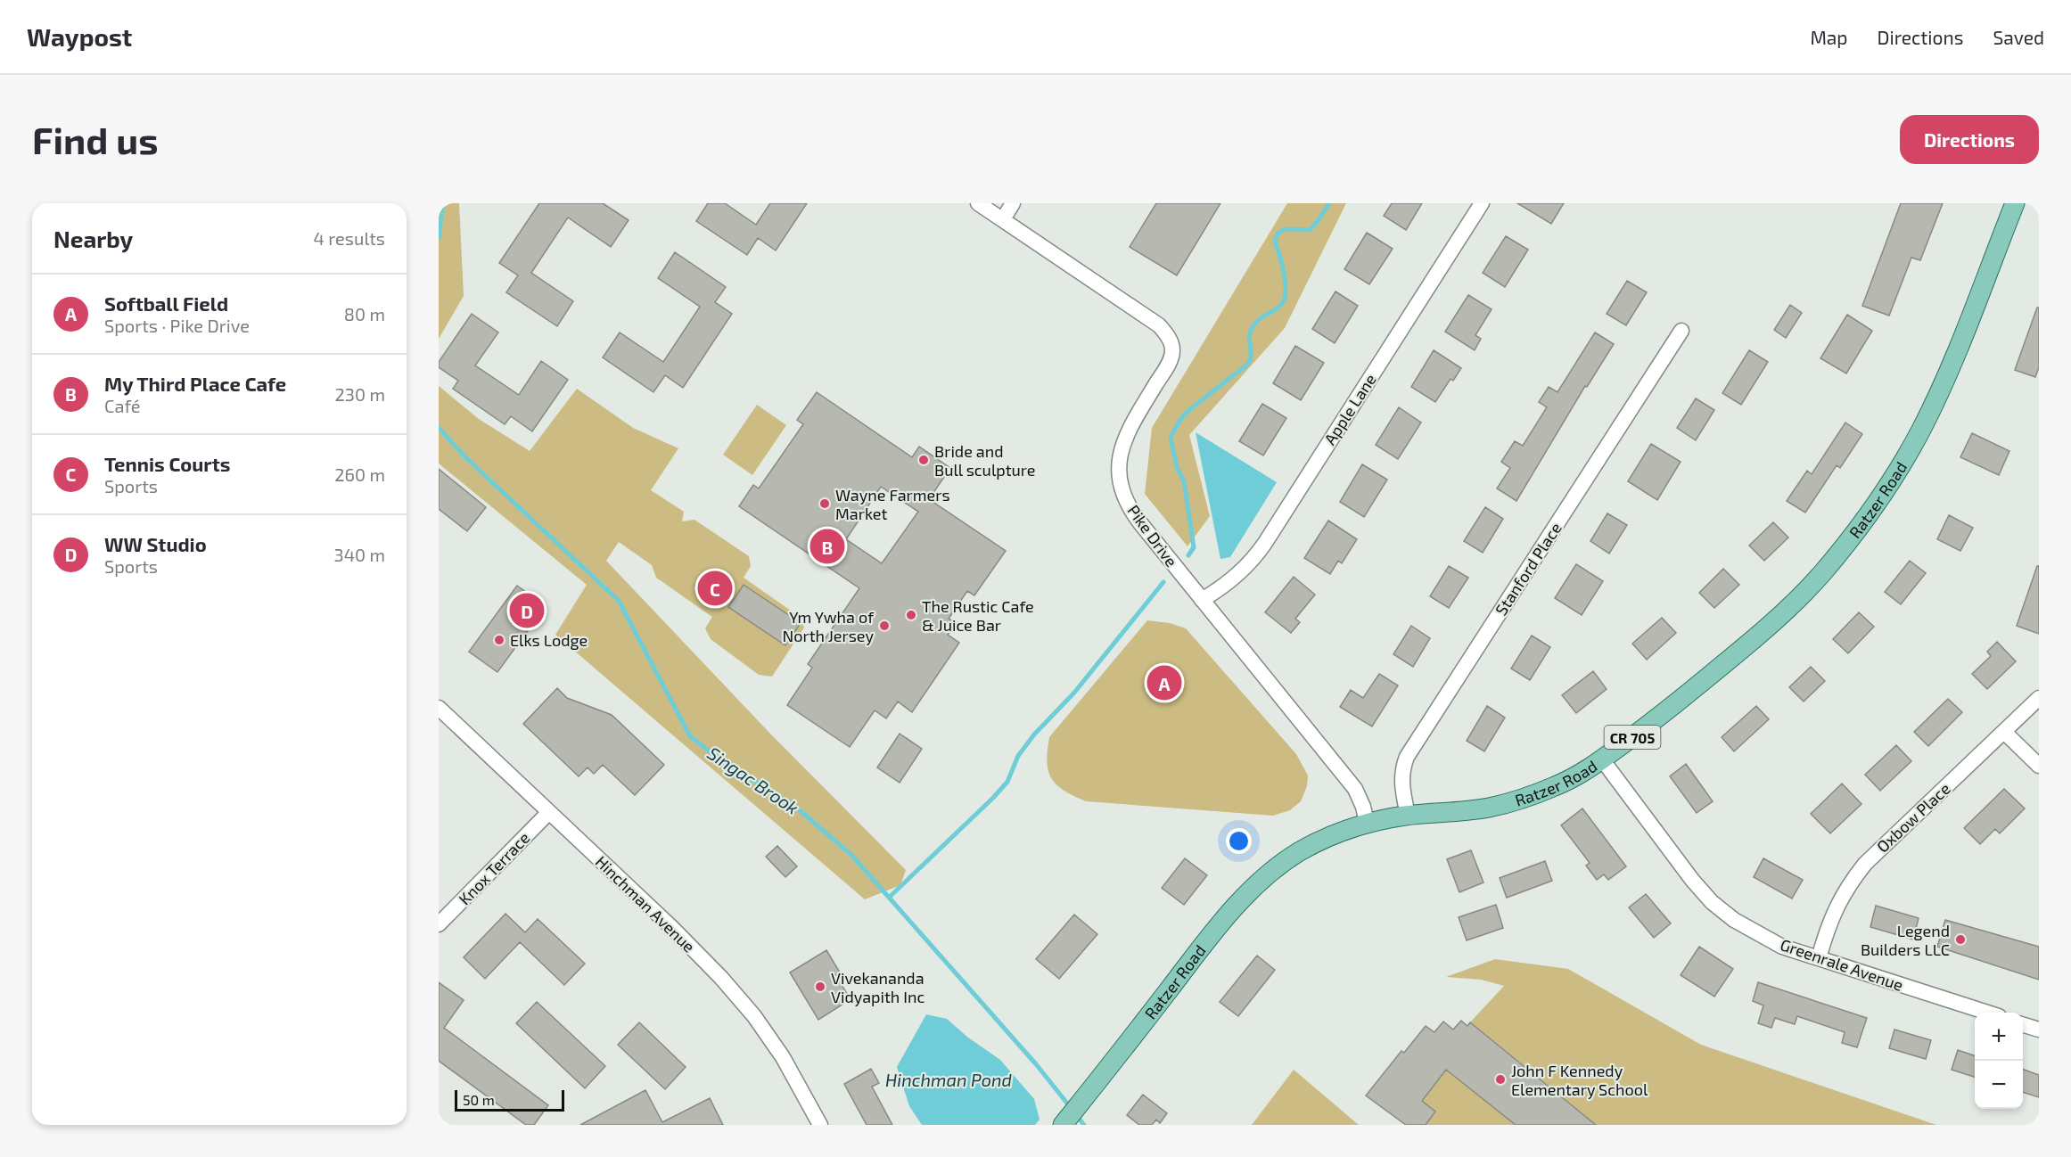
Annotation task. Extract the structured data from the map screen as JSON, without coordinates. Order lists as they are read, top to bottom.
{
  "streets": {
    "main road": ["Ratzer Road", "CR 705"],
    "street": [
      "Apple Lane",
      "Pike Drive",
      "Stanford Place",
      "Oxbow Place",
      "Knox Terrace",
      "Hinchman Avenue",
      "Greenrale Avenue"
    ]
  },
  "crossings": [
    ["Apple Lane", "Pike Drive"],
    ["Ratzer Road", "Pike Drive"],
    ["Ratzer Road", "Stanford Place"],
    ["Ratzer Road", "Greenrale Avenue"],
    ["Oxbow Place", "Greenrale Avenue"],
    ["Knox Terrace", "Hinchman Avenue"]
  ],
  "water": ["Singac Brook", "Hinchman Pond"],
  "places": [
    "Bride and Bull sculpture",
    "Wayne Farmers Market",
    "The Rustic Cafe & Juice Bar",
    "Ym Ywha of North Jersey",
    "Elks Lodge",
    "Legend Builders LLC",
    "Vivekananda Vidyapith Inc",
    "John F Kennedy Elementary School"
  ],
  "scale_bar": "50 m",
  "page": {
    "header": "Waypost",
    "nav": ["Map", "Directions", "Saved"],
    "buttons": "Directions",
    "title": "Find us",
    "heading": ["Nearby", "4 results"],
    "list": [
      {
        "mark": "A",
        "name": "Softball Field",
        "note": "Sports · Pike Drive",
        "value": "80 m"
      },
      {
        "mark": "B",
        "name": "My Third Place Cafe",
        "note": "Café",
        "value": "230 m"
      },
      {
        "mark": "C",
        "name": "Tennis Courts",
        "note": "Sports",
        "value": "260 m"
      },
      {
        "mark": "D",
        "name": "WW Studio",
        "note": "Sports",
        "value": "340 m"
      }
    ],
    "pins": [
      "B",
      "C",
      "D",
      "A"
    ],
    "map_buttons": ["+", "−"],
    "scale": "50 m"
  }
}
